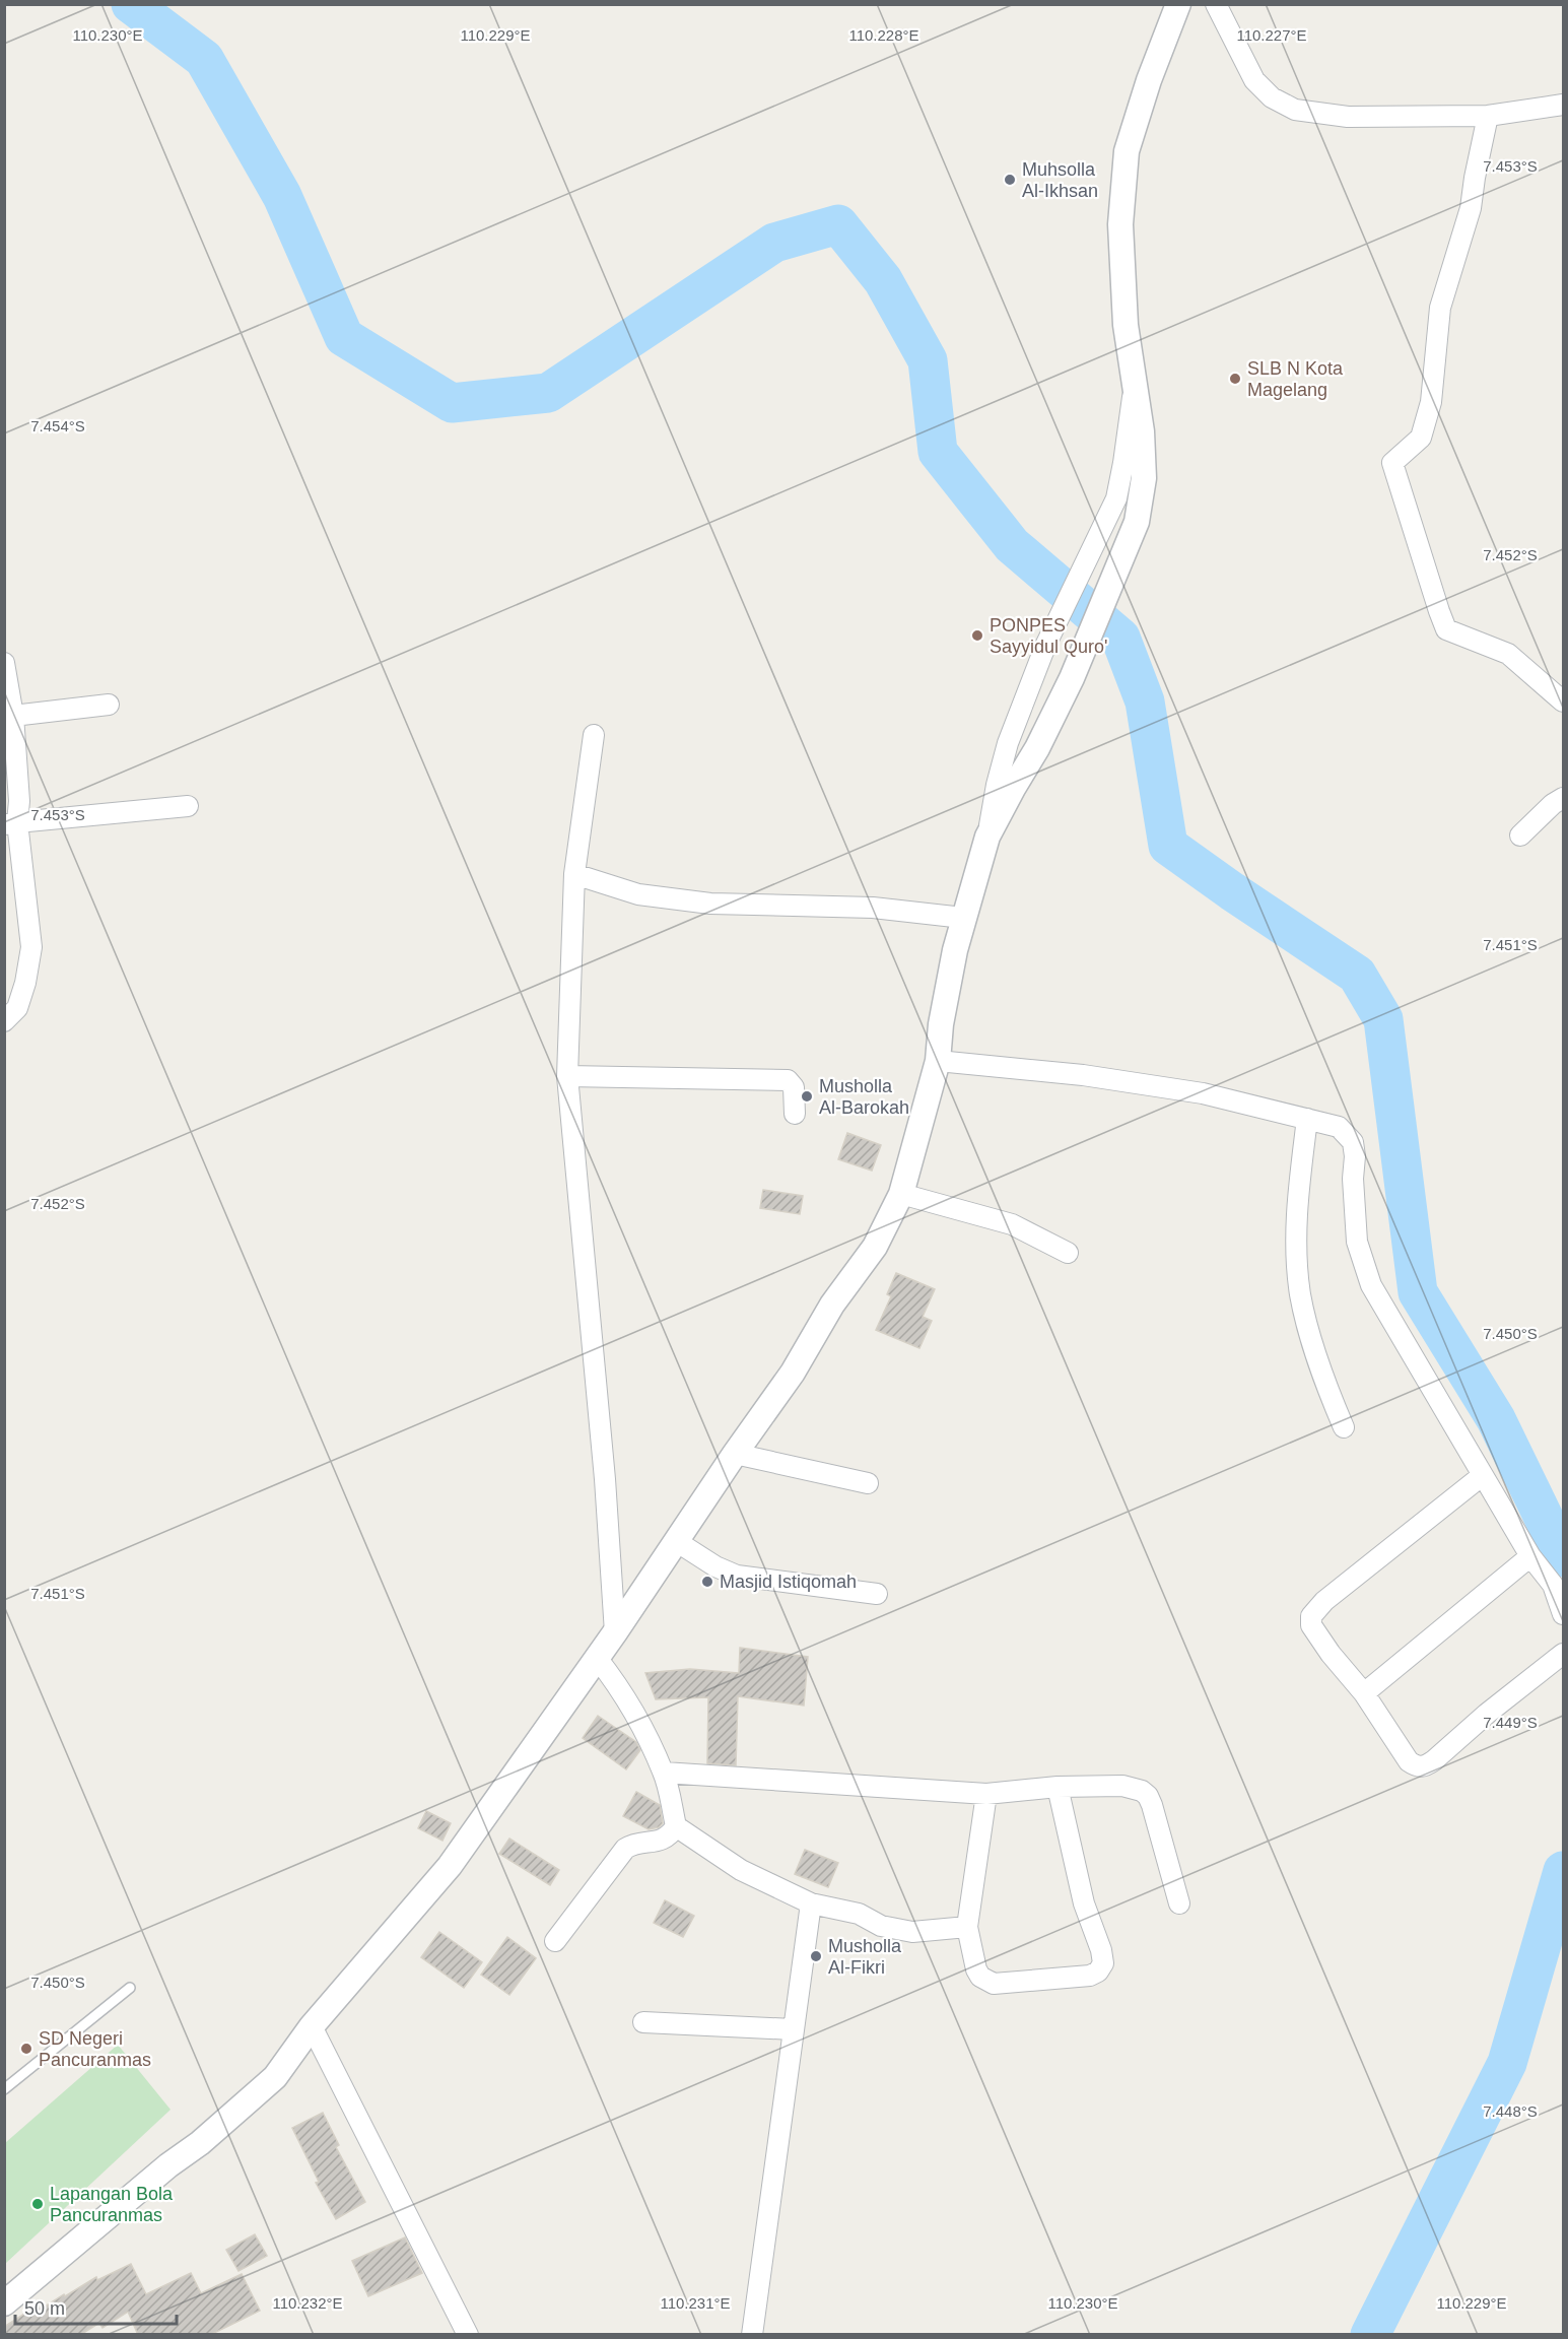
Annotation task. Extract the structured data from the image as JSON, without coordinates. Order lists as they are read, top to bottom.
{
  "places": [
    "Muhsolla Al-Ikhsan",
    "SLB N Kota Magelang",
    "PONPES Sayyidul Quro'",
    "Musholla Al-Barokah",
    "Masjid Istiqomah",
    "Musholla Al-Fikri",
    "SD Negeri Pancuranmas",
    "Lapangan Bola Pancuranmas"
  ],
  "scale_bar": "50 m",
  "coordinates": [
    "110.230°E",
    "110.229°E",
    "110.228°E",
    "110.227°E",
    "7.453°S",
    "7.454°S",
    "7.452°S",
    "7.451°S",
    "7.450°S",
    "7.449°S",
    "7.448°S",
    "110.232°E",
    "110.231°E"
  ]
}
